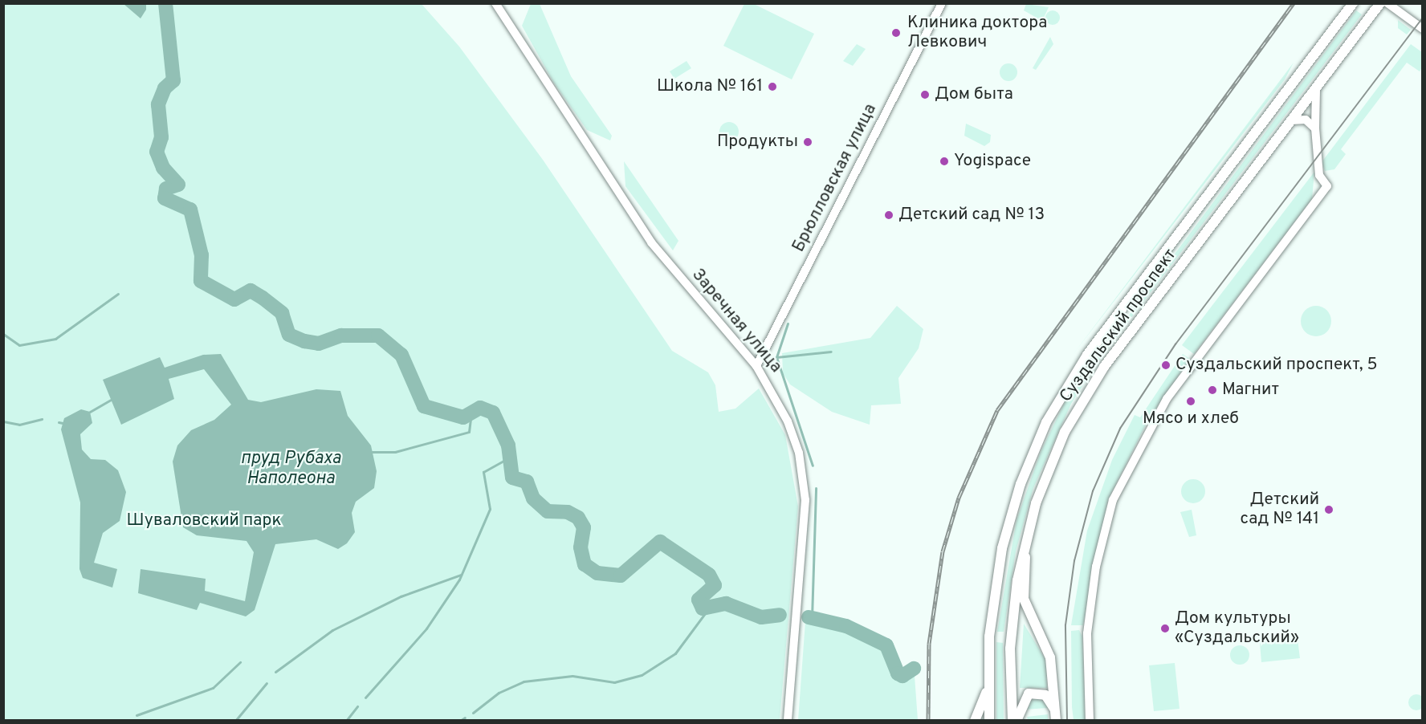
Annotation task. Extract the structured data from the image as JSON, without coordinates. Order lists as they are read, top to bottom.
{
  "streets": {
    "main road": ["Суздальский проспект"],
    "street": ["Брюлловская улица", "Заречная улица"]
  },
  "crossings": [
    ["Брюлловская улица", "Заречная улица"]
  ],
  "water": ["пруд Рубаха Наполеона"],
  "parks": ["Шуваловский парк"],
  "places": [
    "Клиника доктора Левкович",
    "Школа № 161",
    "Дом быта",
    "Продукты",
    "Yogispace",
    "Детский сад № 13",
    "Суздальский проспект, 5",
    "Магнит",
    "Мясо и хлеб",
    "Детский сад № 141",
    "Дом культуры «Суздальский»"
  ]
}
